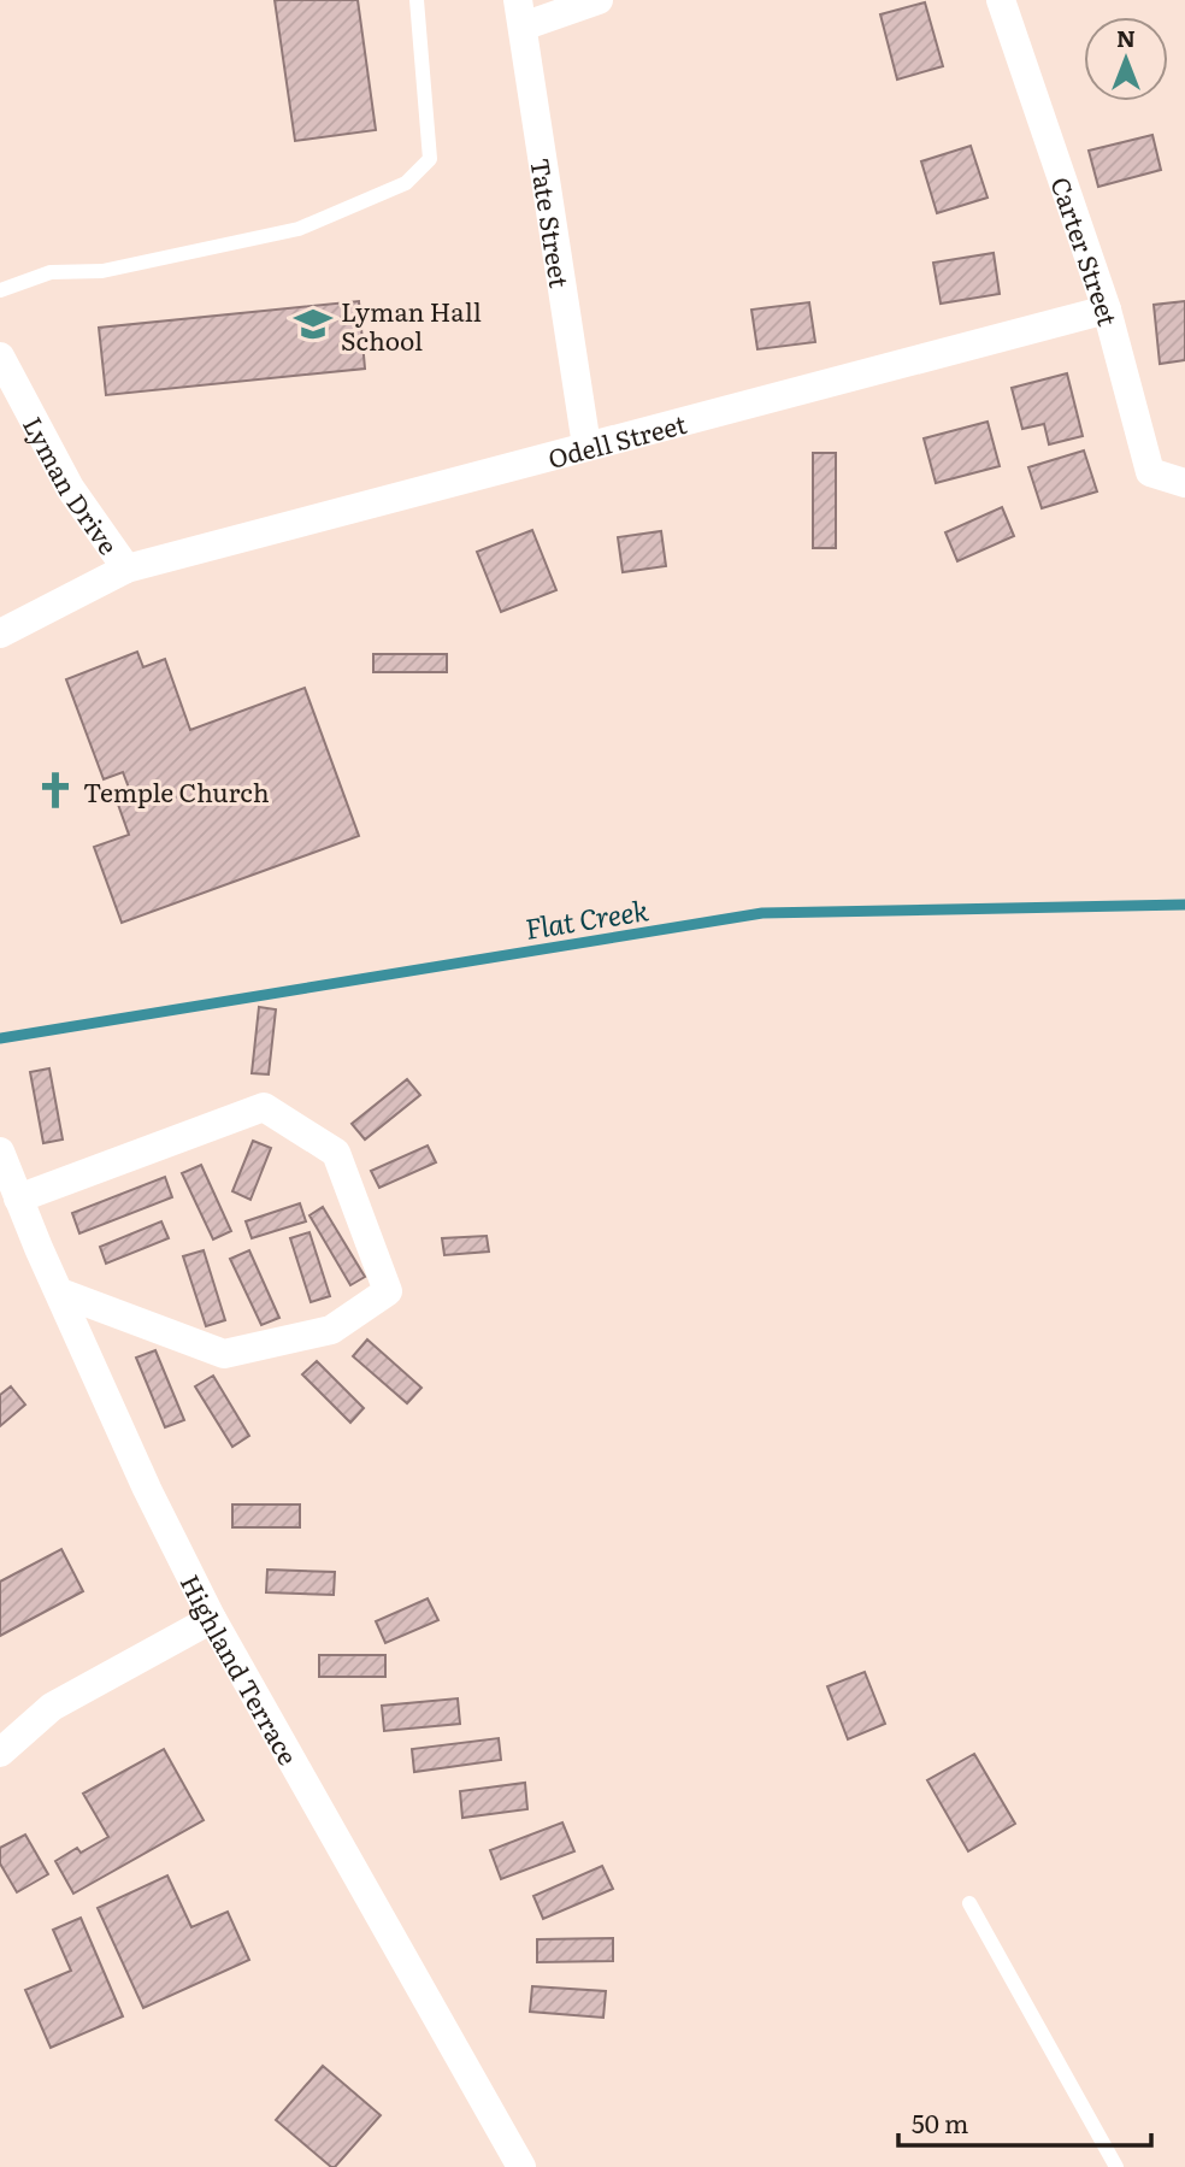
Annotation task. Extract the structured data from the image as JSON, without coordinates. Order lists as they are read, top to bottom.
{
  "streets": {
    "street": [
      "Tate Street",
      "Carter Street",
      "Odell Street",
      "Lyman Drive",
      "Highland Terrace"
    ]
  },
  "crossings": [
    ["Tate Street", "Odell Street"],
    ["Carter Street", "Odell Street"],
    ["Odell Street", "Lyman Drive"]
  ],
  "water": ["Flat Creek"],
  "places": {
    "school or university": ["Lyman Hall School"],
    "church": ["Temple Church"]
  },
  "scale_bar": "50 m",
  "north": "top"
}
